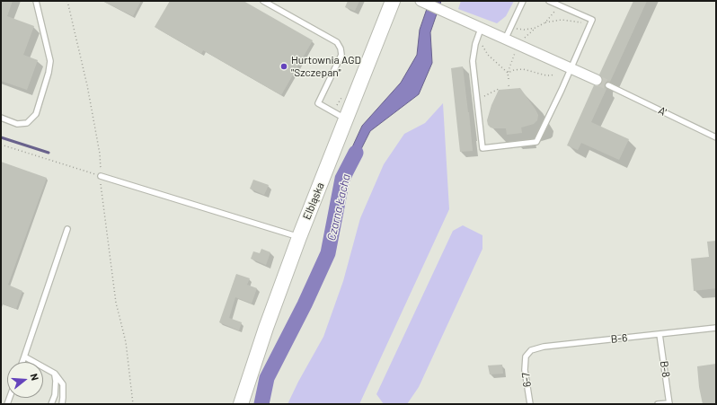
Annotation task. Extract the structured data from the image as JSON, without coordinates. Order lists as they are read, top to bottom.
{
  "streets": {
    "main road": ["Elbląska"],
    "lane": [
      "A'",
      "B-6",
      "B-8",
      "6-7"
    ]
  },
  "crossings": [
    ["B-6", "B-8"],
    ["B-6", "6-7"]
  ],
  "water": ["Czarna Łacha"],
  "places": ["Hurtownia AGD \"Szczepan\""],
  "north": "right"
}
